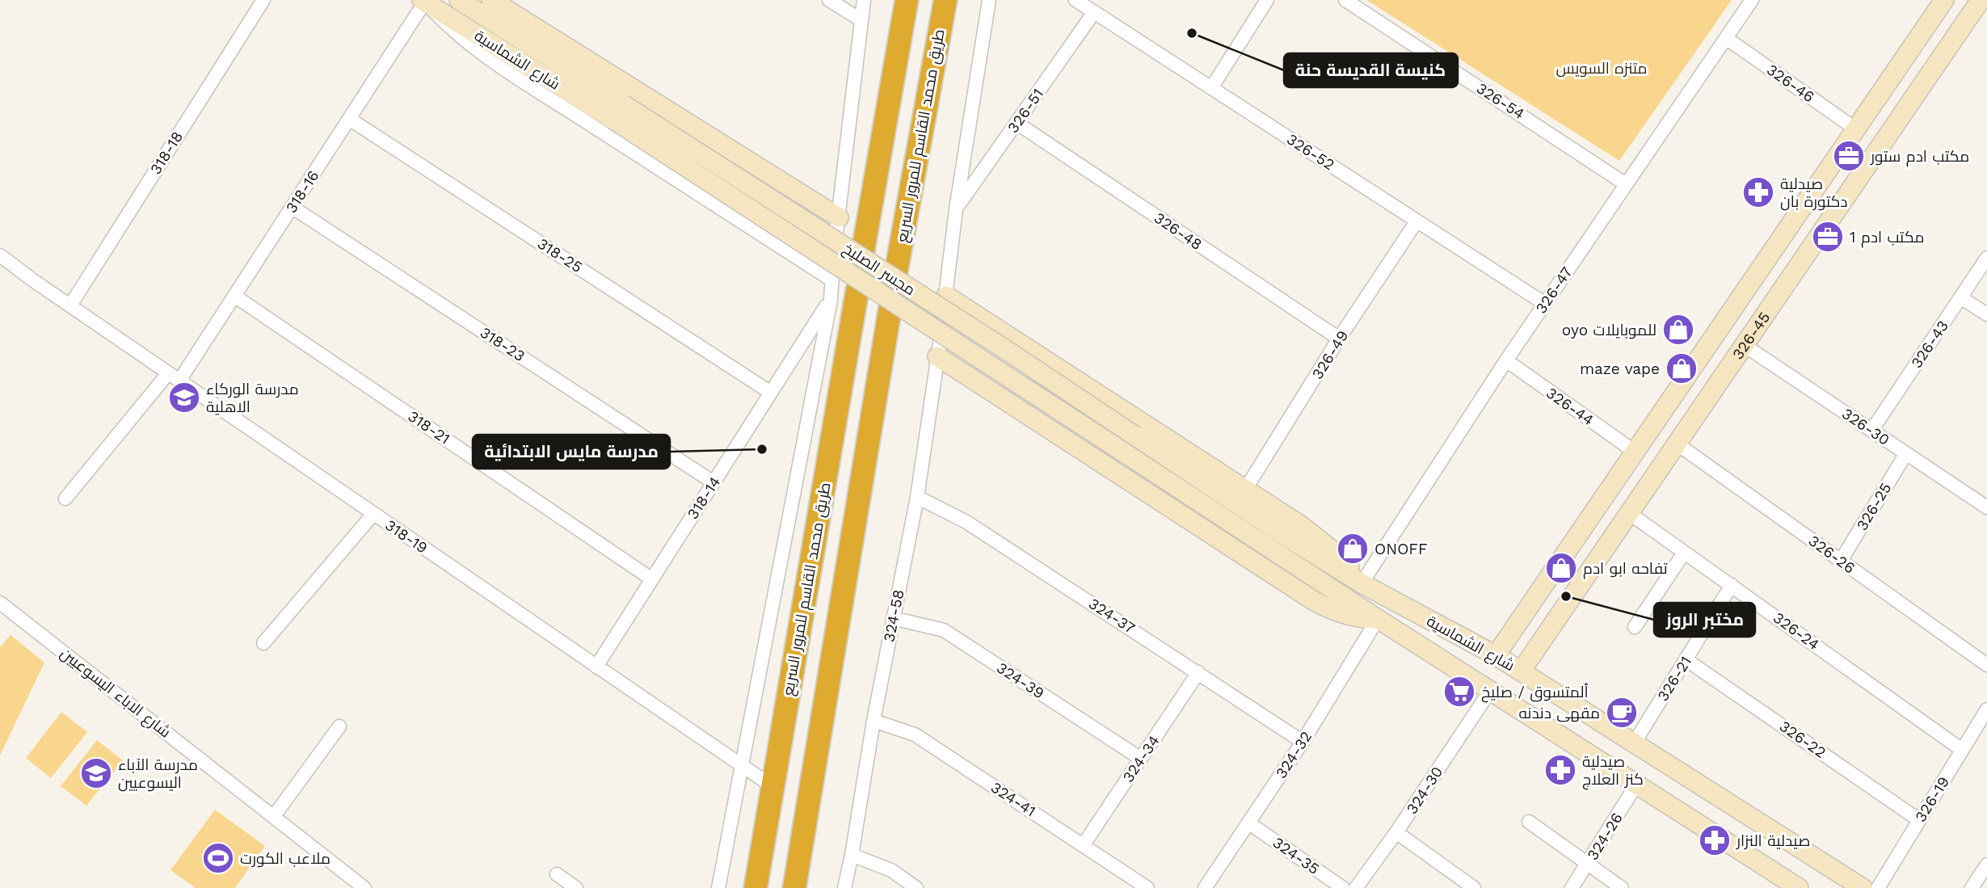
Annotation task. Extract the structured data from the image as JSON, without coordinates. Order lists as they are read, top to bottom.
{
  "streets": {
    "highway": ["طريق محمد القاسم للمرور السريع"],
    "street": [
      "شارع الشماسية",
      "326-46",
      "326-54",
      "326-51",
      "326-52",
      "318-18",
      "318-16",
      "326-48",
      "318-25",
      "مجسر الصليخ",
      "326-47",
      "326-45",
      "318-23",
      "326-43",
      "326-49",
      "326-44",
      "326-30",
      "318-21",
      "318-14",
      "326-25",
      "318-19",
      "326-26",
      "324-58",
      "324-37",
      "326-24",
      "326-21",
      "324-39",
      "شارع الاباء اليسوعيين",
      "326-22",
      "324-32",
      "324-34",
      "324-30",
      "324-41",
      "326-19",
      "324-26",
      "324-35"
    ]
  },
  "crossings": [
    ["شارع الشماسية", "318-16"],
    ["شارع الشماسية", "مجسر الصليخ"],
    ["شارع الشماسية", "326-47"],
    ["شارع الشماسية", "326-45"],
    ["شارع الشماسية", "326-21"],
    ["شارع الشماسية", "324-32"],
    ["شارع الشماسية", "324-30"],
    ["شارع الشماسية", "324-26"],
    ["326-46", "326-47"],
    ["326-46", "326-45"],
    ["326-54", "326-47"],
    ["326-51", "326-52"],
    ["326-51", "326-48"],
    ["طريق محمد القاسم للمرور السريع", "318-19"],
    ["326-52", "326-47"],
    ["326-52", "326-49"],
    ["318-18", "318-19"],
    ["318-16", "318-25"],
    ["318-16", "318-23"],
    ["318-16", "318-21"],
    ["318-16", "318-19"],
    ["326-48", "326-49"],
    ["318-25", "318-14"],
    ["326-47", "326-44"],
    ["326-45", "326-44"],
    ["326-45", "326-30"],
    ["326-45", "326-26"],
    ["326-45", "326-24"],
    ["318-23", "318-14"],
    ["326-43", "326-30"],
    ["326-30", "326-25"],
    ["318-21", "318-14"],
    ["318-14", "318-19"],
    ["326-25", "326-26"],
    ["324-58", "324-37"],
    ["324-58", "324-39"],
    ["324-58", "324-41"],
    ["324-37", "324-32"],
    ["324-37", "324-34"],
    ["326-24", "326-21"],
    ["326-24", "326-19"],
    ["326-21", "326-22"],
    ["324-39", "324-34"],
    ["326-22", "326-19"],
    ["324-32", "324-35"],
    ["324-34", "324-41"]
  ],
  "parks": ["متنزه السويس"],
  "places": {
    "other": ["كنيسة القديسة حنة", "مدرسة مايس الابتدائية", "مختبر الروز"],
    "office": ["مكتب ادم ستور", "مكتب ادم 1"],
    "pharmacy": ["صيدلية دكتورة بان", "صيدلية كنز العلاج", "صيدلية النزار"],
    "shop": [
      "oyo للموبايلات",
      "maze vape",
      "ONOFF",
      "تفاحه ابو ادم"
    ],
    "school or university": ["مدرسة الوركاء الاهلية", "مدرسة الآباء اليسوعيين"],
    "supermarket": ["ألمتسوق / صليخ"],
    "cafe": ["مقهى دندنه"],
    "sports": ["ملاعب الكورت"]
  }
}
